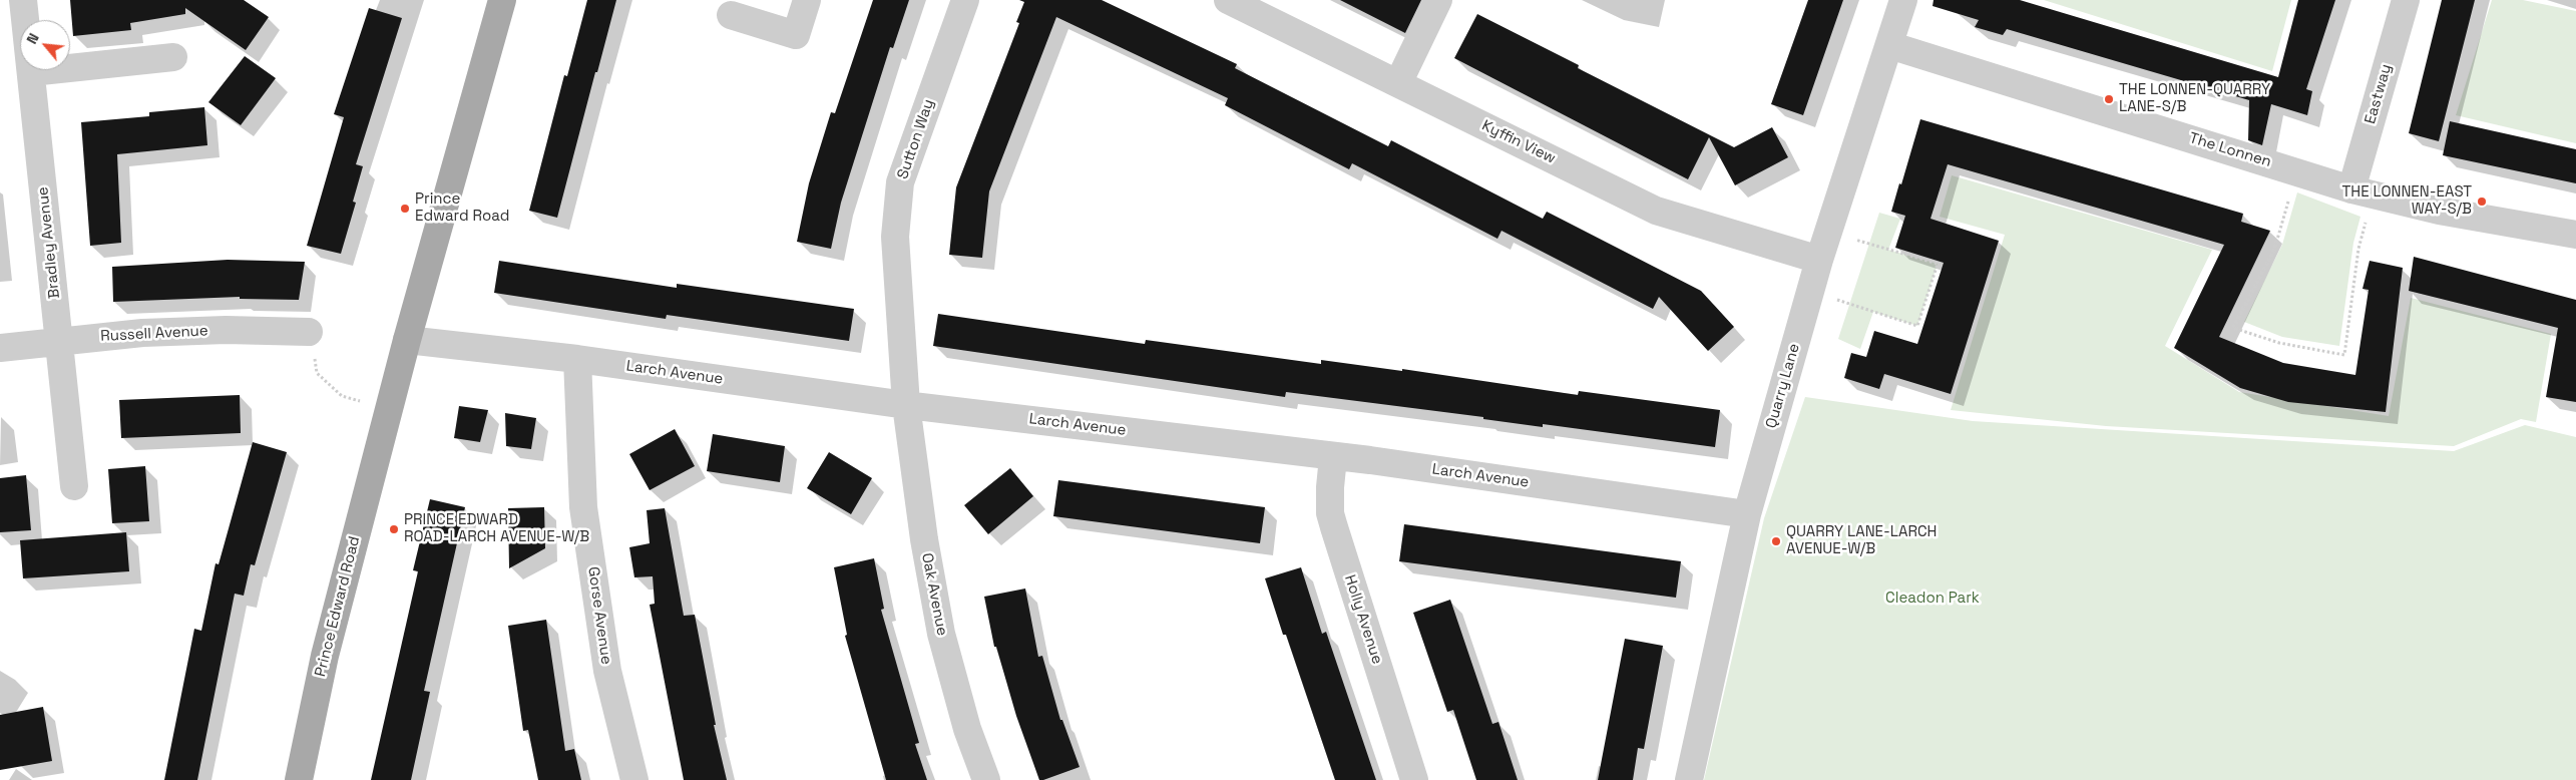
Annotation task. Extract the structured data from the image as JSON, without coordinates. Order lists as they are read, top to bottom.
{
  "streets": {
    "main road": ["Prince Edward Road"],
    "street": [
      "Eastway",
      "Sutton Way",
      "Kyffin View",
      "The Lonnen",
      "Bradley Avenue",
      "Russell Avenue",
      "Larch Avenue",
      "Quarry Lane",
      "Oak Avenue",
      "Gorse Avenue",
      "Holly Avenue"
    ]
  },
  "crossings": [
    ["Eastway", "The Lonnen"],
    ["Sutton Way", "Larch Avenue"],
    ["Sutton Way", "Oak Avenue"],
    ["Kyffin View", "Quarry Lane"],
    ["The Lonnen", "Quarry Lane"],
    ["Bradley Avenue", "Russell Avenue"],
    ["Larch Avenue", "Quarry Lane"],
    ["Larch Avenue", "Oak Avenue"],
    ["Larch Avenue", "Prince Edward Road"],
    ["Larch Avenue", "Gorse Avenue"],
    ["Larch Avenue", "Holly Avenue"]
  ],
  "parks": ["Cleadon Park"],
  "places": [
    "THE LONNEN-QUARRY LANE-S/B",
    "THE LONNEN-EAST WAY-S/B",
    "Prince Edward Road",
    "PRINCE EDWARD ROAD-LARCH AVENUE-W/B",
    "QUARRY LANE-LARCH AVENUE-W/B"
  ],
  "north": "top left"
}
